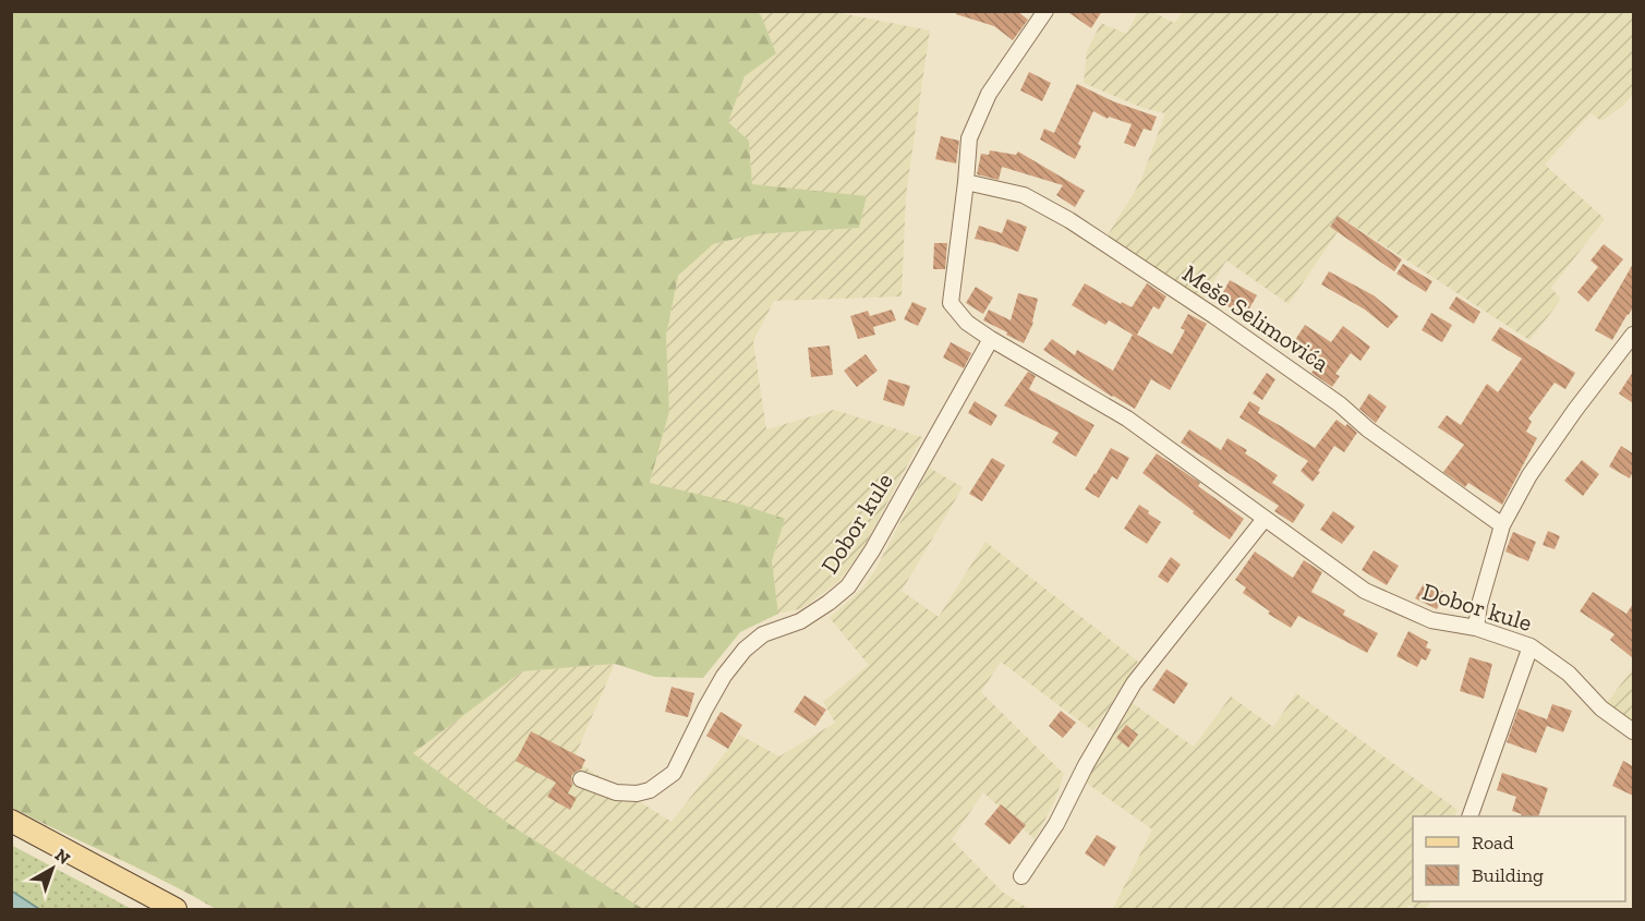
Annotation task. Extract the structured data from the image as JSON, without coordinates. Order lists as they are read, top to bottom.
{
  "streets": {
    "street": ["Meše Selimovića", "Dobor kule"]
  },
  "crossings": [
    ["Meše Selimovića", "Dobor kule"]
  ],
  "legend": ["Road", "Building"],
  "north": "top right"
}
